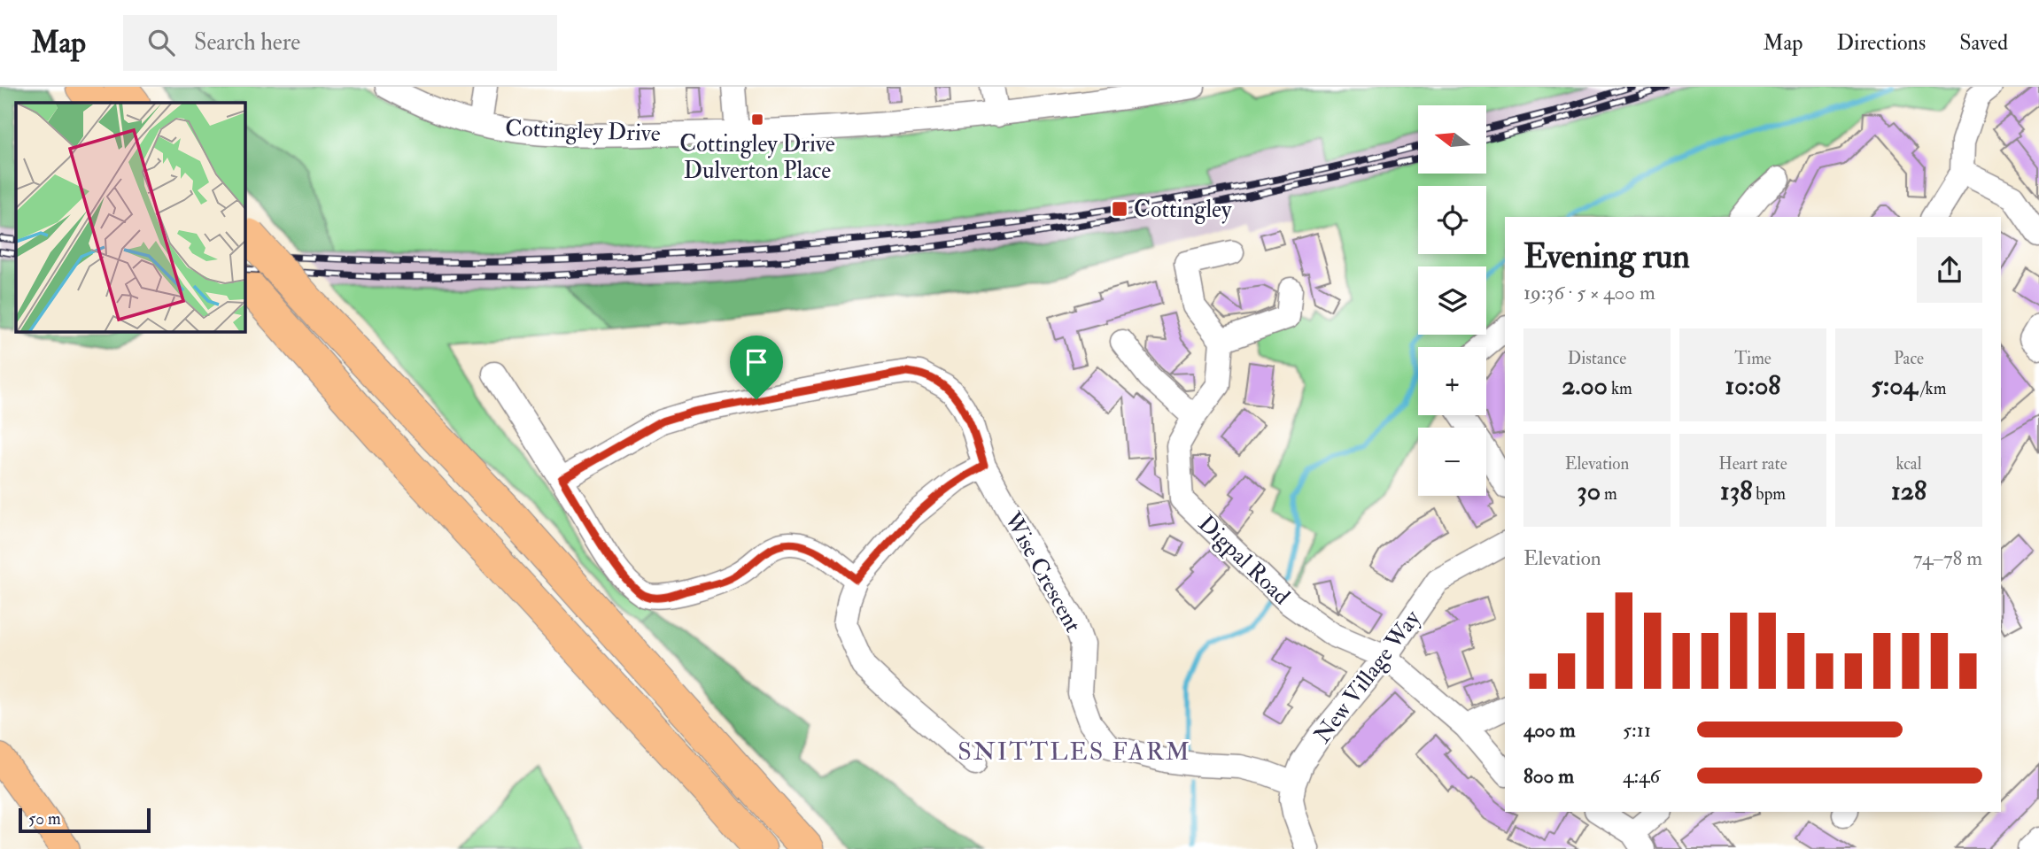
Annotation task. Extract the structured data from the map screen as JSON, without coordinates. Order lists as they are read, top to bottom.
{
  "streets": {
    "street": [
      "Cottingley Drive",
      "Digpal Road",
      "Wise Crescent",
      "New Village Way"
    ]
  },
  "crossings": [
    ["Digpal Road", "New Village Way"],
    ["Wise Crescent", "New Village Way"]
  ],
  "districts": ["SNITTLES FARM"],
  "places": {
    "transit": ["Cottingley Drive Dulverton Place", "Cottingley"]
  },
  "scale_bar": "50 m",
  "north": "left",
  "page": {
    "header": "Map",
    "search": "Search here",
    "nav": ["Map", "Directions", "Saved"],
    "map_buttons": ["+", "−"],
    "heading": ["Evening run", "19:36 · 5 × 400 m"],
    "stats": [
      ["Distance", "2.00 km"],
      ["Time", "10:08"],
      ["Pace", "5:04 /km"],
      ["Elevation", "30 m"],
      ["Heart rate", "138 bpm"],
      ["kcal", "128"]
    ],
    "chart": ["Elevation", "74–78 m"],
    "list": [
      {
        "name": "400 m",
        "note": "5:11"
      },
      {
        "name": "800 m",
        "note": "4:46"
      }
    ],
    "scale": "50 m"
  }
}
